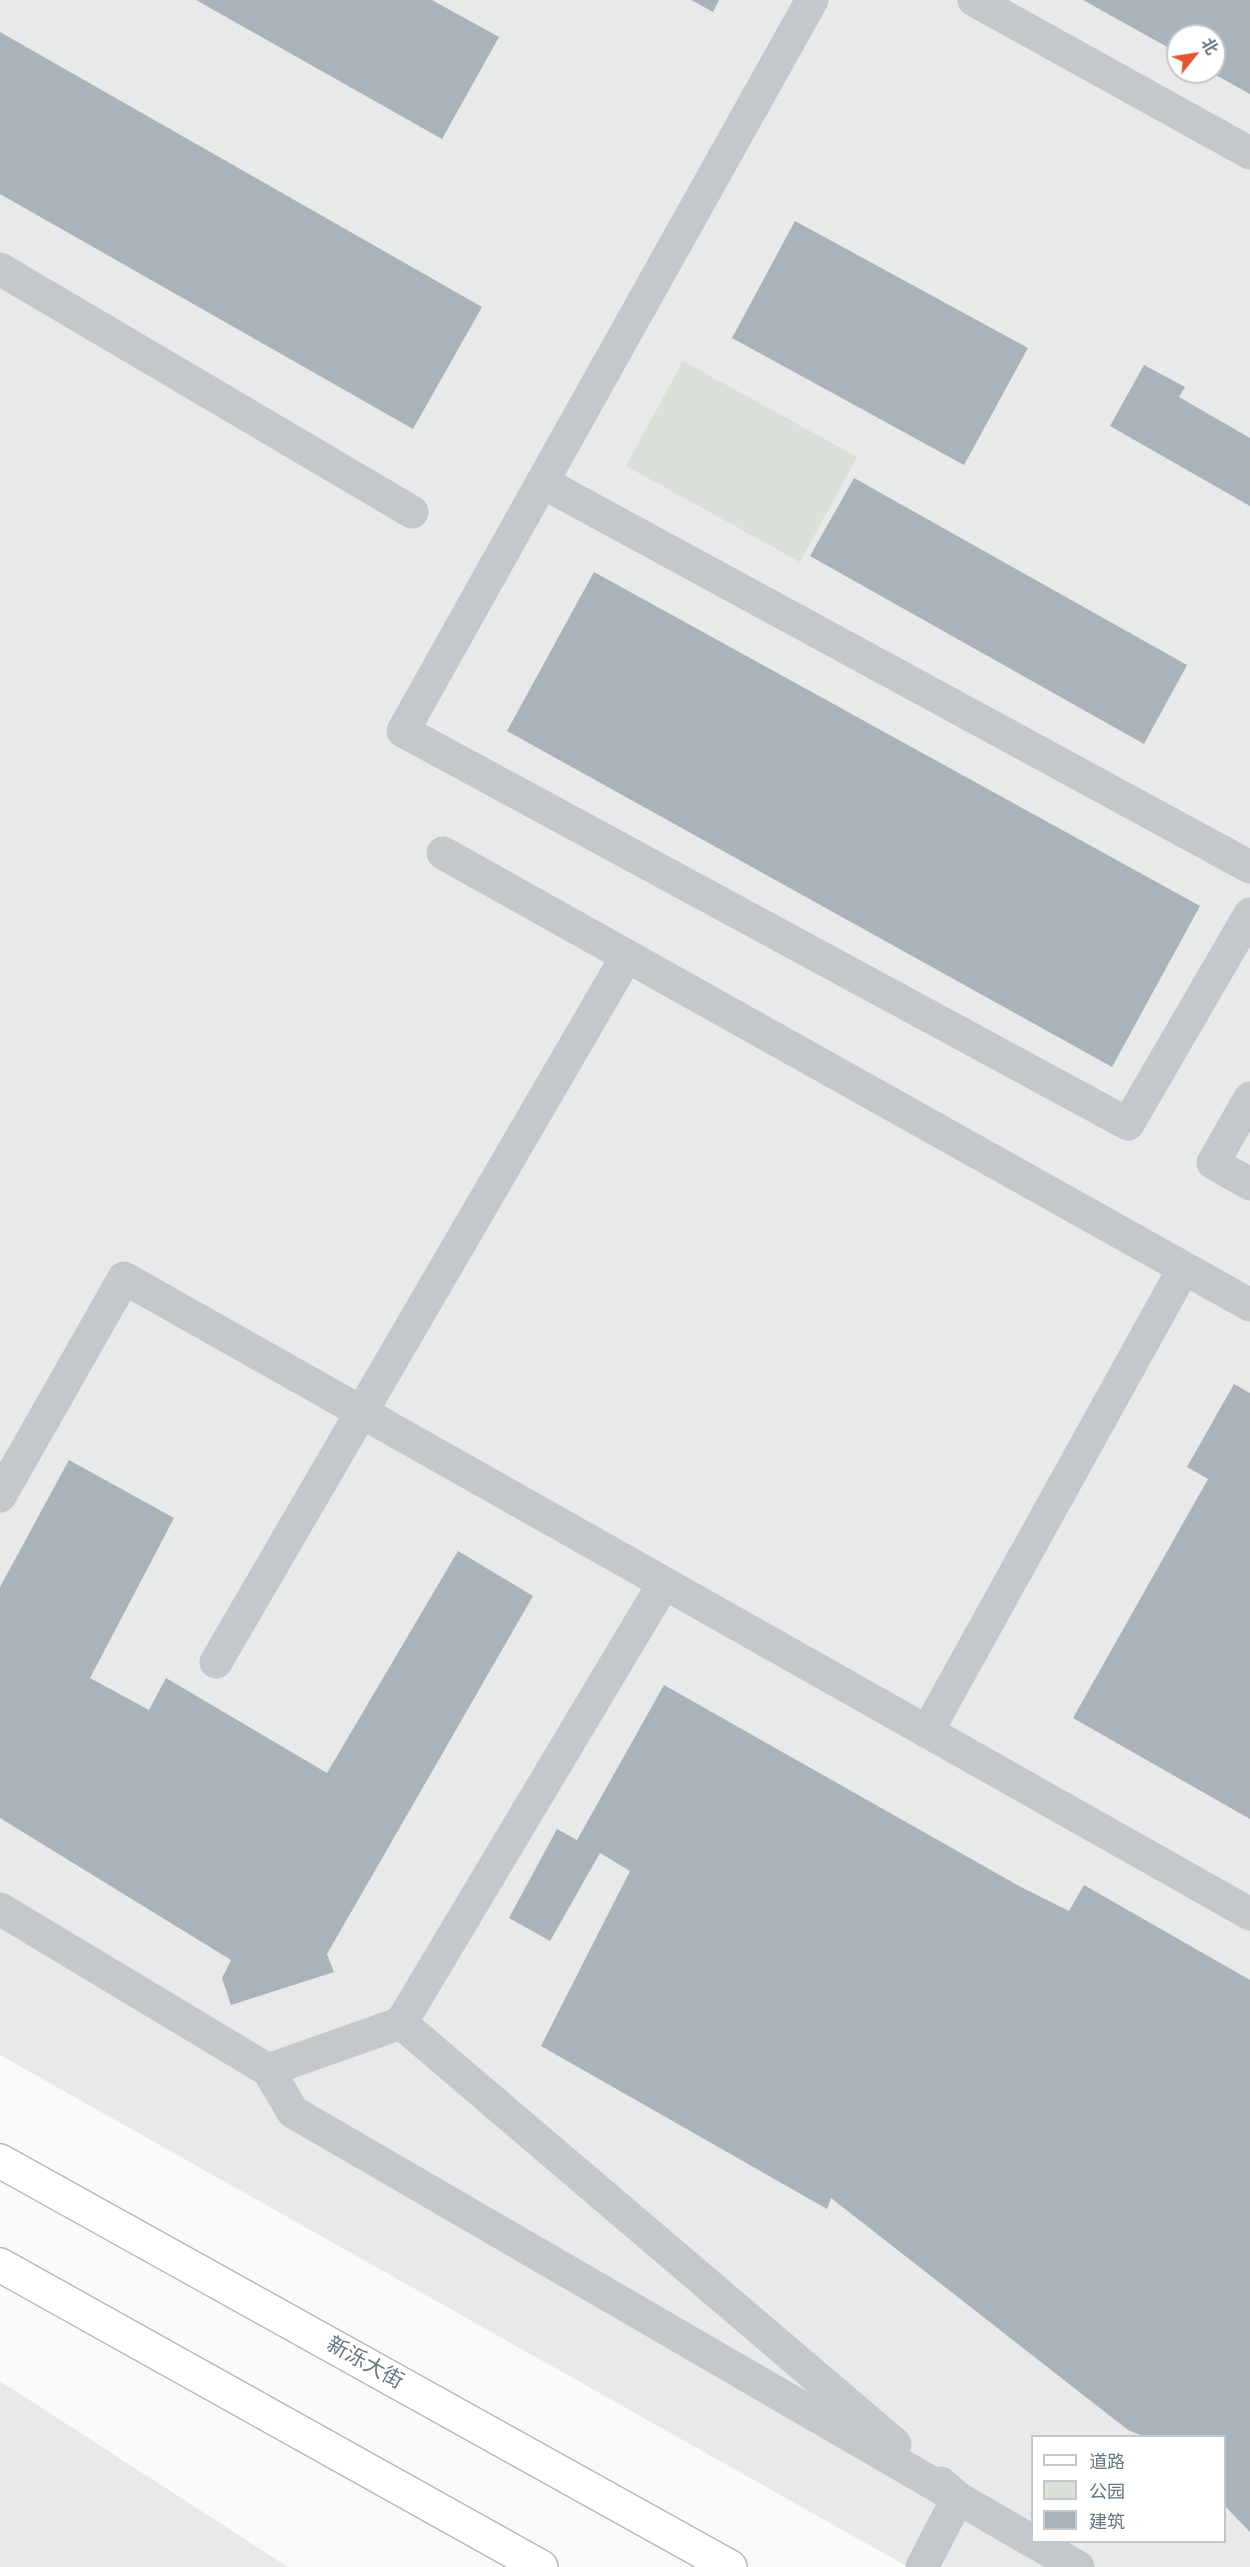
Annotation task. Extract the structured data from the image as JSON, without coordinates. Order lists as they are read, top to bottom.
{
  "streets": {
    "main road": ["新泺大街"]
  },
  "legend": ["道路", "公园", "建筑"],
  "north": "top right"
}
